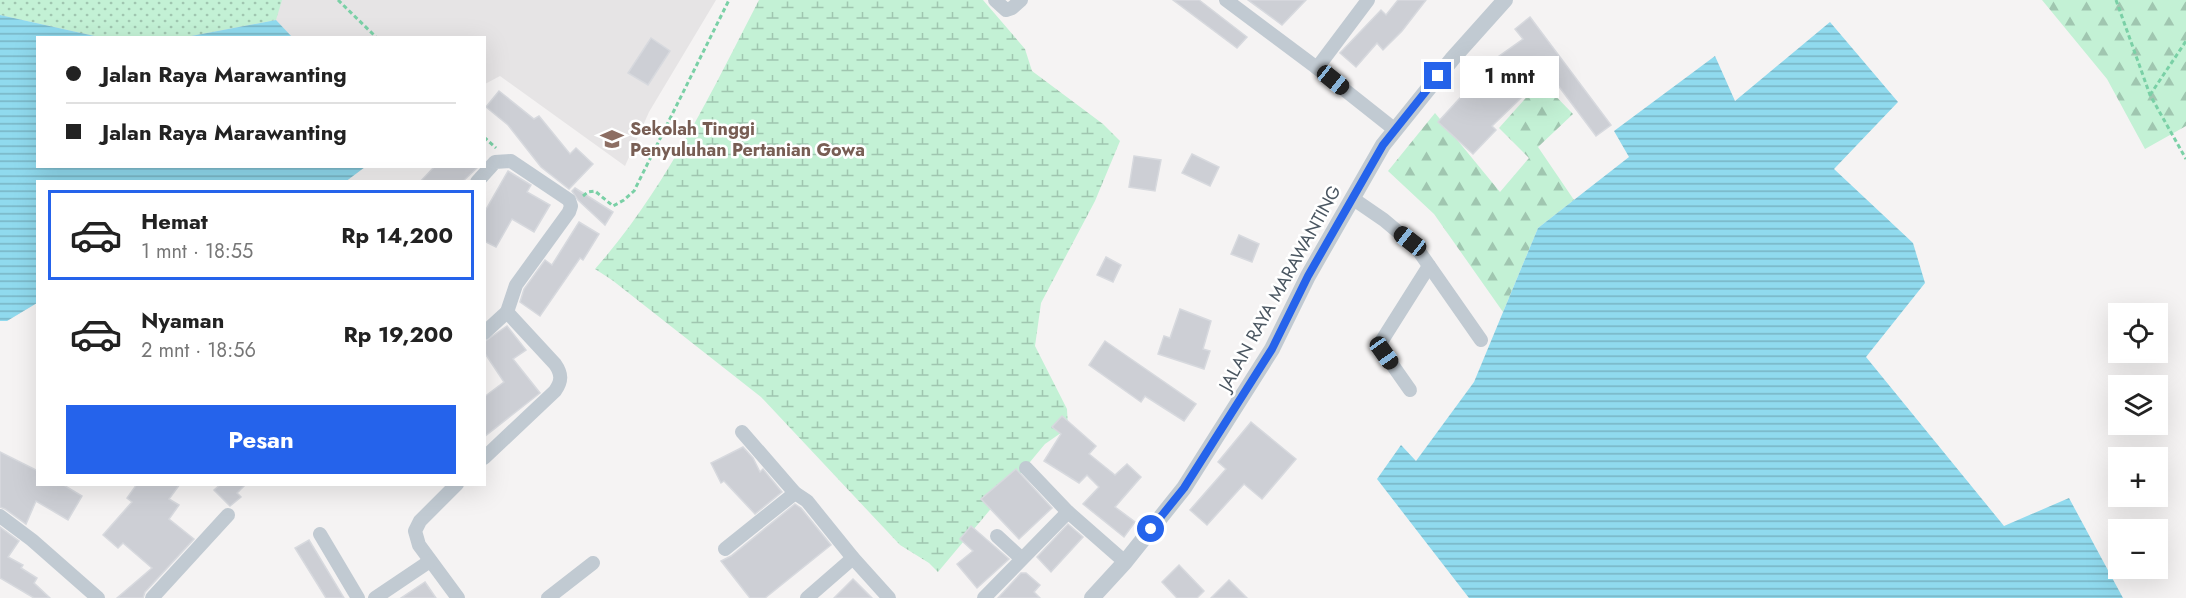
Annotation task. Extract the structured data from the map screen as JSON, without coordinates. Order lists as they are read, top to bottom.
{
  "streets": {
    "street": ["JALAN RAYA MARAWANTING"]
  },
  "places": {
    "school or university": ["Sekolah Tinggi Penyuluhan Pertanian Gowa"]
  },
  "page": {
    "banner": ["Jalan Raya Marawanting", "Jalan Raya Marawanting"],
    "bubble": "1 mnt",
    "list": [
      {
        "name": "Hemat",
        "note": "1 mnt · 18:55",
        "value": "Rp 14,200"
      },
      {
        "name": "Nyaman",
        "note": "2 mnt · 18:56",
        "value": "Rp 19,200"
      }
    ],
    "map_buttons": ["+", "−"],
    "buttons": "Pesan"
  }
}
